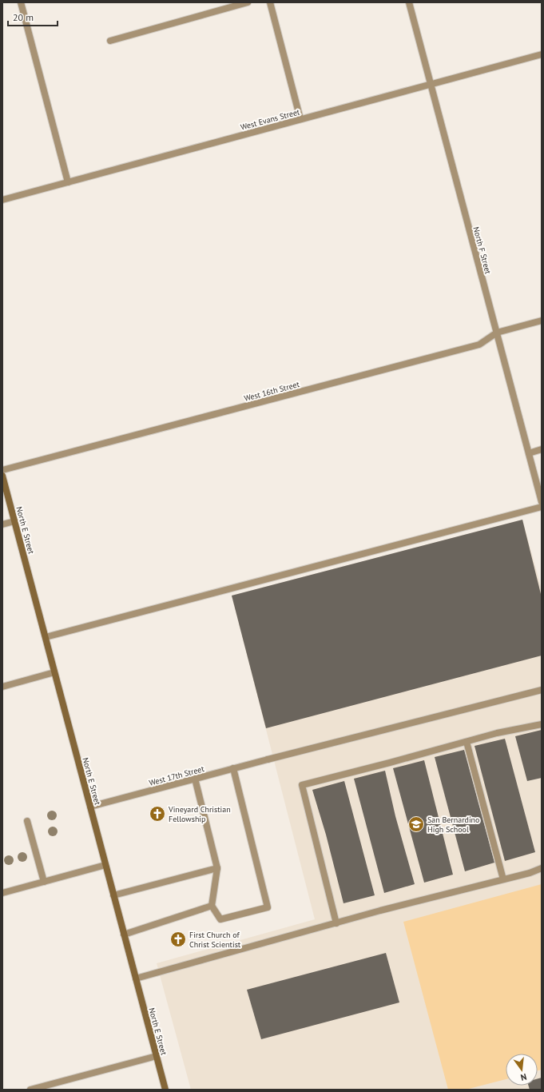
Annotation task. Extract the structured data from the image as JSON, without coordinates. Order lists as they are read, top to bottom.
{
  "streets": {
    "main road": ["North E Street"],
    "street": [
      "West Evans Street",
      "North F Street",
      "West 16th Street",
      "West 17th Street"
    ]
  },
  "crossings": [
    ["West Evans Street", "North F Street"],
    ["North F Street", "West 16th Street"],
    ["North E Street", "West 17th Street"]
  ],
  "places": {
    "church": ["Vineyard Christian Fellowship", "First Church of Christ Scientist"],
    "school or university": ["San Bernardino High School"]
  },
  "scale_bar": "20 m",
  "north": "bottom"
}
